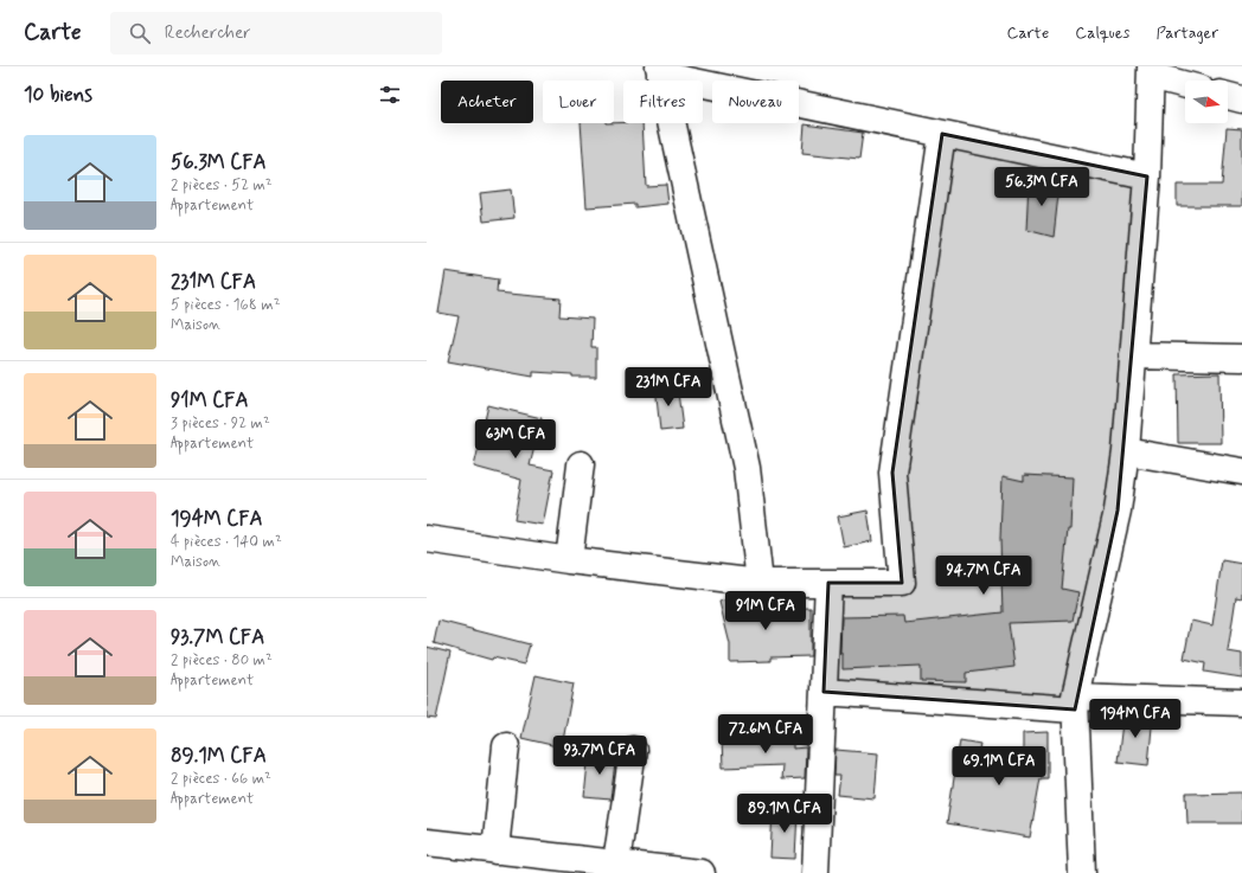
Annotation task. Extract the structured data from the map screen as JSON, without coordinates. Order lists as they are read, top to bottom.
{
  "north": "right",
  "page": {
    "header": "Carte",
    "search": "Rechercher",
    "nav": ["Carte", "Calques", "Partager"],
    "heading": "10 biens",
    "chip": [
      "Acheter",
      "Louer",
      "Filtres",
      "Nouveau"
    ],
    "list": [
      {
        "name": "56.3M CFA",
        "note": "2 pièces · 52 m² · Appartement"
      },
      {
        "name": "231M CFA",
        "note": "5 pièces · 168 m² · Maison"
      },
      {
        "name": "91M CFA",
        "note": "3 pièces · 92 m² · Appartement"
      },
      {
        "name": "194M CFA",
        "note": "4 pièces · 140 m² · Maison"
      },
      {
        "name": "93.7M CFA",
        "note": "2 pièces · 80 m² · Appartement"
      },
      {
        "name": "89.1M CFA",
        "note": "2 pièces · 66 m² · Appartement"
      }
    ],
    "price": [
      "56.3M CFA",
      "231M CFA",
      "63M CFA",
      "94.7M CFA",
      "91M CFA",
      "194M CFA",
      "72.6M CFA",
      "93.7M CFA",
      "69.1M CFA",
      "89.1M CFA"
    ]
  }
}
